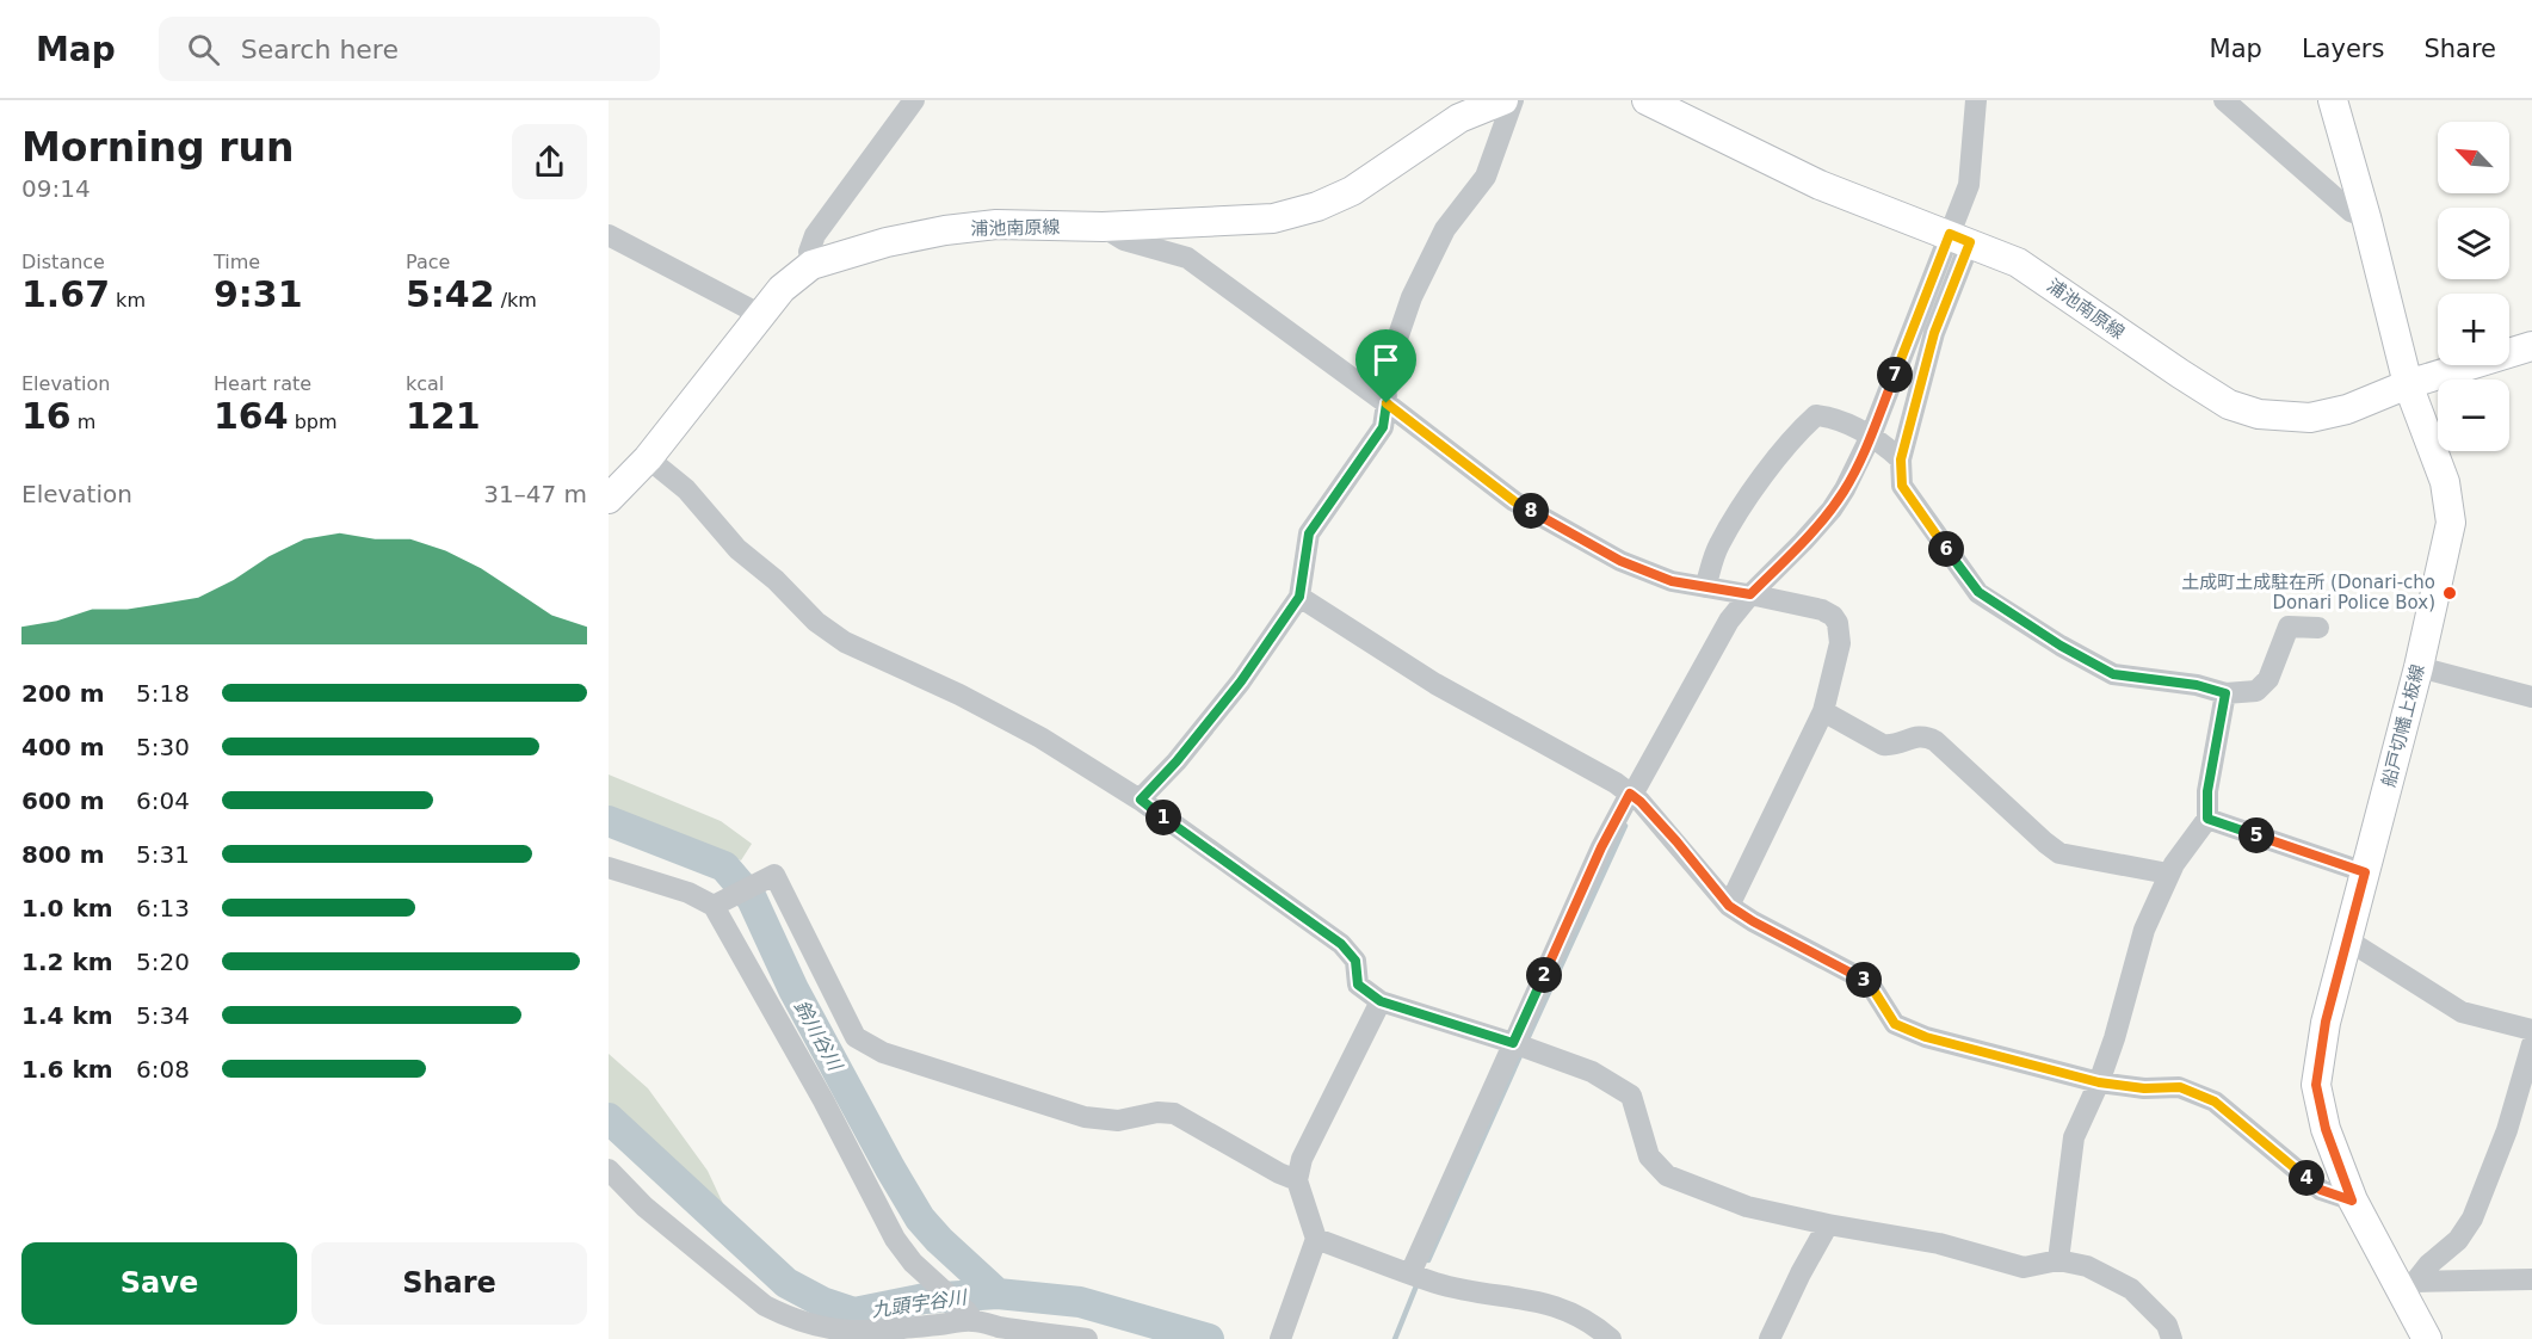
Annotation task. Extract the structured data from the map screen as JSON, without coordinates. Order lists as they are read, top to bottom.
{
  "streets": {
    "main road": ["浦池南原線", "船戸切幡上板線"]
  },
  "crossings": [
    ["浦池南原線", "船戸切幡上板線"]
  ],
  "water": ["鈴川谷川", "九頭宇谷川"],
  "places": ["土成町土成駐在所 (Donari-cho Donari Police Box)"],
  "north": "top left",
  "page": {
    "header": "Map",
    "search": "Search here",
    "nav": ["Map", "Layers", "Share"],
    "heading": ["Morning run", "09:14"],
    "map_buttons": ["+", "−"],
    "stats": [
      ["Distance", "1.67 km"],
      ["Time", "9:31"],
      ["Pace", "5:42 /km"],
      ["Elevation", "16 m"],
      ["Heart rate", "164 bpm"],
      ["kcal", "121"]
    ],
    "pins": [
      "7",
      "8",
      "6",
      "1",
      "5",
      "2",
      "3",
      "4"
    ],
    "chart": ["Elevation", "31–47 m"],
    "list": [
      {
        "name": "200 m",
        "note": "5:18"
      },
      {
        "name": "400 m",
        "note": "5:30"
      },
      {
        "name": "600 m",
        "note": "6:04"
      },
      {
        "name": "800 m",
        "note": "5:31"
      },
      {
        "name": "1.0 km",
        "note": "6:13"
      },
      {
        "name": "1.2 km",
        "note": "5:20"
      },
      {
        "name": "1.4 km",
        "note": "5:34"
      },
      {
        "name": "1.6 km",
        "note": "6:08"
      }
    ],
    "buttons": ["Save", "Share"]
  }
}
